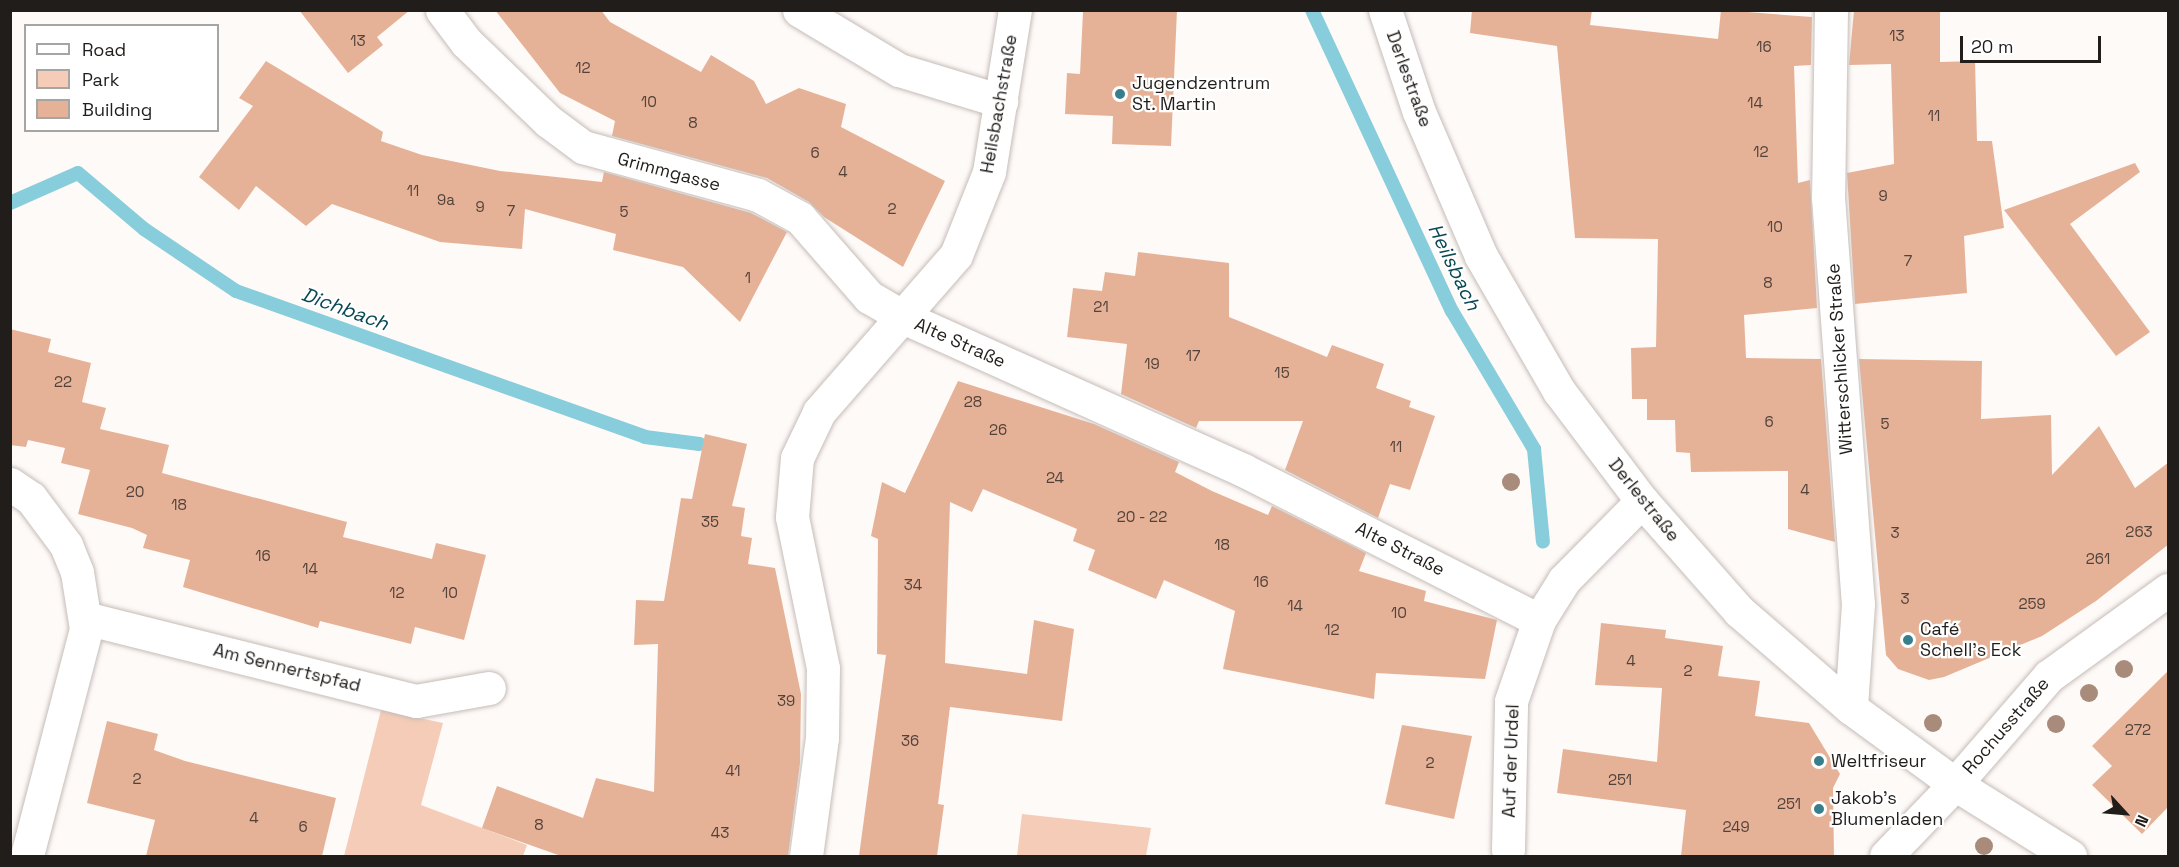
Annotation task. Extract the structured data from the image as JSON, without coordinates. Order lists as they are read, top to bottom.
{
  "streets": {
    "street": [
      "Derlestraße",
      "Heilsbachstraße",
      "Grimmgasse",
      "Alte Straße",
      "Witterschlicker Straße",
      "Am Sennertspfad",
      "Rochusstraße",
      "Auf der Urdel"
    ]
  },
  "crossings": [
    ["Derlestraße", "Witterschlicker Straße"],
    ["Derlestraße", "Rochusstraße"],
    ["Derlestraße", "Auf der Urdel"],
    ["Heilsbachstraße", "Grimmgasse"],
    ["Heilsbachstraße", "Alte Straße"],
    ["Grimmgasse", "Alte Straße"],
    ["Alte Straße", "Auf der Urdel"]
  ],
  "water": ["Heilsbach", "Dichbach"],
  "places": [
    "Jugendzentrum St. Martin",
    "Café Schell's Eck",
    "Weltfriseur",
    "Jakob's Blumenladen"
  ],
  "house_numbers": [
    "13",
    "13",
    "16",
    "12",
    "10",
    "14",
    "11",
    "8",
    "12",
    "6",
    "4",
    "11",
    "9",
    "9a",
    "9",
    "2",
    "7",
    "5",
    "10",
    "7",
    "1",
    "8",
    "21",
    "17",
    "19",
    "15",
    "22",
    "28",
    "6",
    "5",
    "26",
    "11",
    "24",
    "4",
    "20",
    "18",
    "20 - 22",
    "35",
    "263",
    "3",
    "18",
    "16",
    "261",
    "14",
    "16",
    "34",
    "12",
    "10",
    "3",
    "259",
    "14",
    "10",
    "12",
    "4",
    "2",
    "39",
    "272",
    "36",
    "2",
    "41",
    "2",
    "251",
    "251",
    "4",
    "8",
    "6",
    "249",
    "43"
  ],
  "legend": ["Road", "Park", "Building"],
  "scale_bar": "20 m",
  "north": "bottom right"
}
